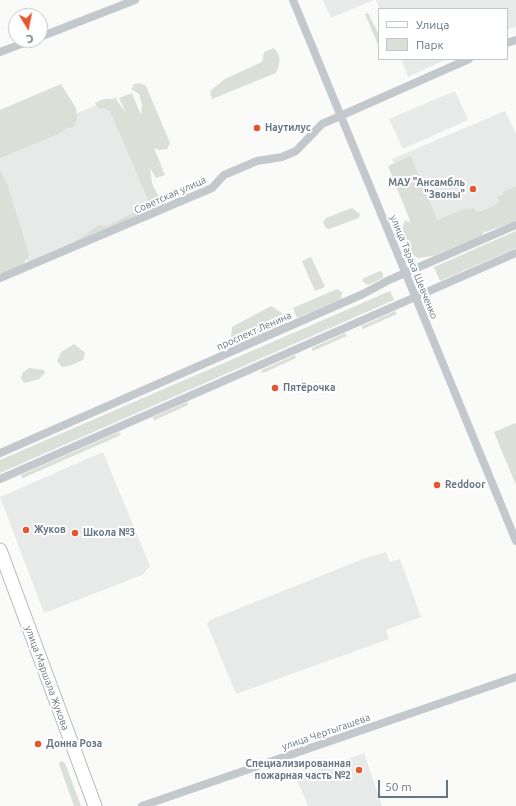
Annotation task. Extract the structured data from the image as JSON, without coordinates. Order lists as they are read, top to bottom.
{
  "streets": {
    "main road": ["улица Маршала Жукова"],
    "street": [
      "Советская улица",
      "улица Тараса Шевченко",
      "проспект Ленина",
      "улица Чертыгашева"
    ]
  },
  "crossings": [
    ["Советская улица", "улица Тараса Шевченко"],
    ["улица Тараса Шевченко", "проспект Ленина"]
  ],
  "places": [
    "Наутилус",
    "МАУ \"Ансамбль \"Звоны\"",
    "Пятёрочка",
    "Reddoor",
    "Жуков",
    "Школа №3",
    "Донна Роза",
    "Специализированная пожарная часть №2"
  ],
  "legend": ["Улица", "Парк"],
  "scale_bar": "50 m",
  "north": "bottom"
}
